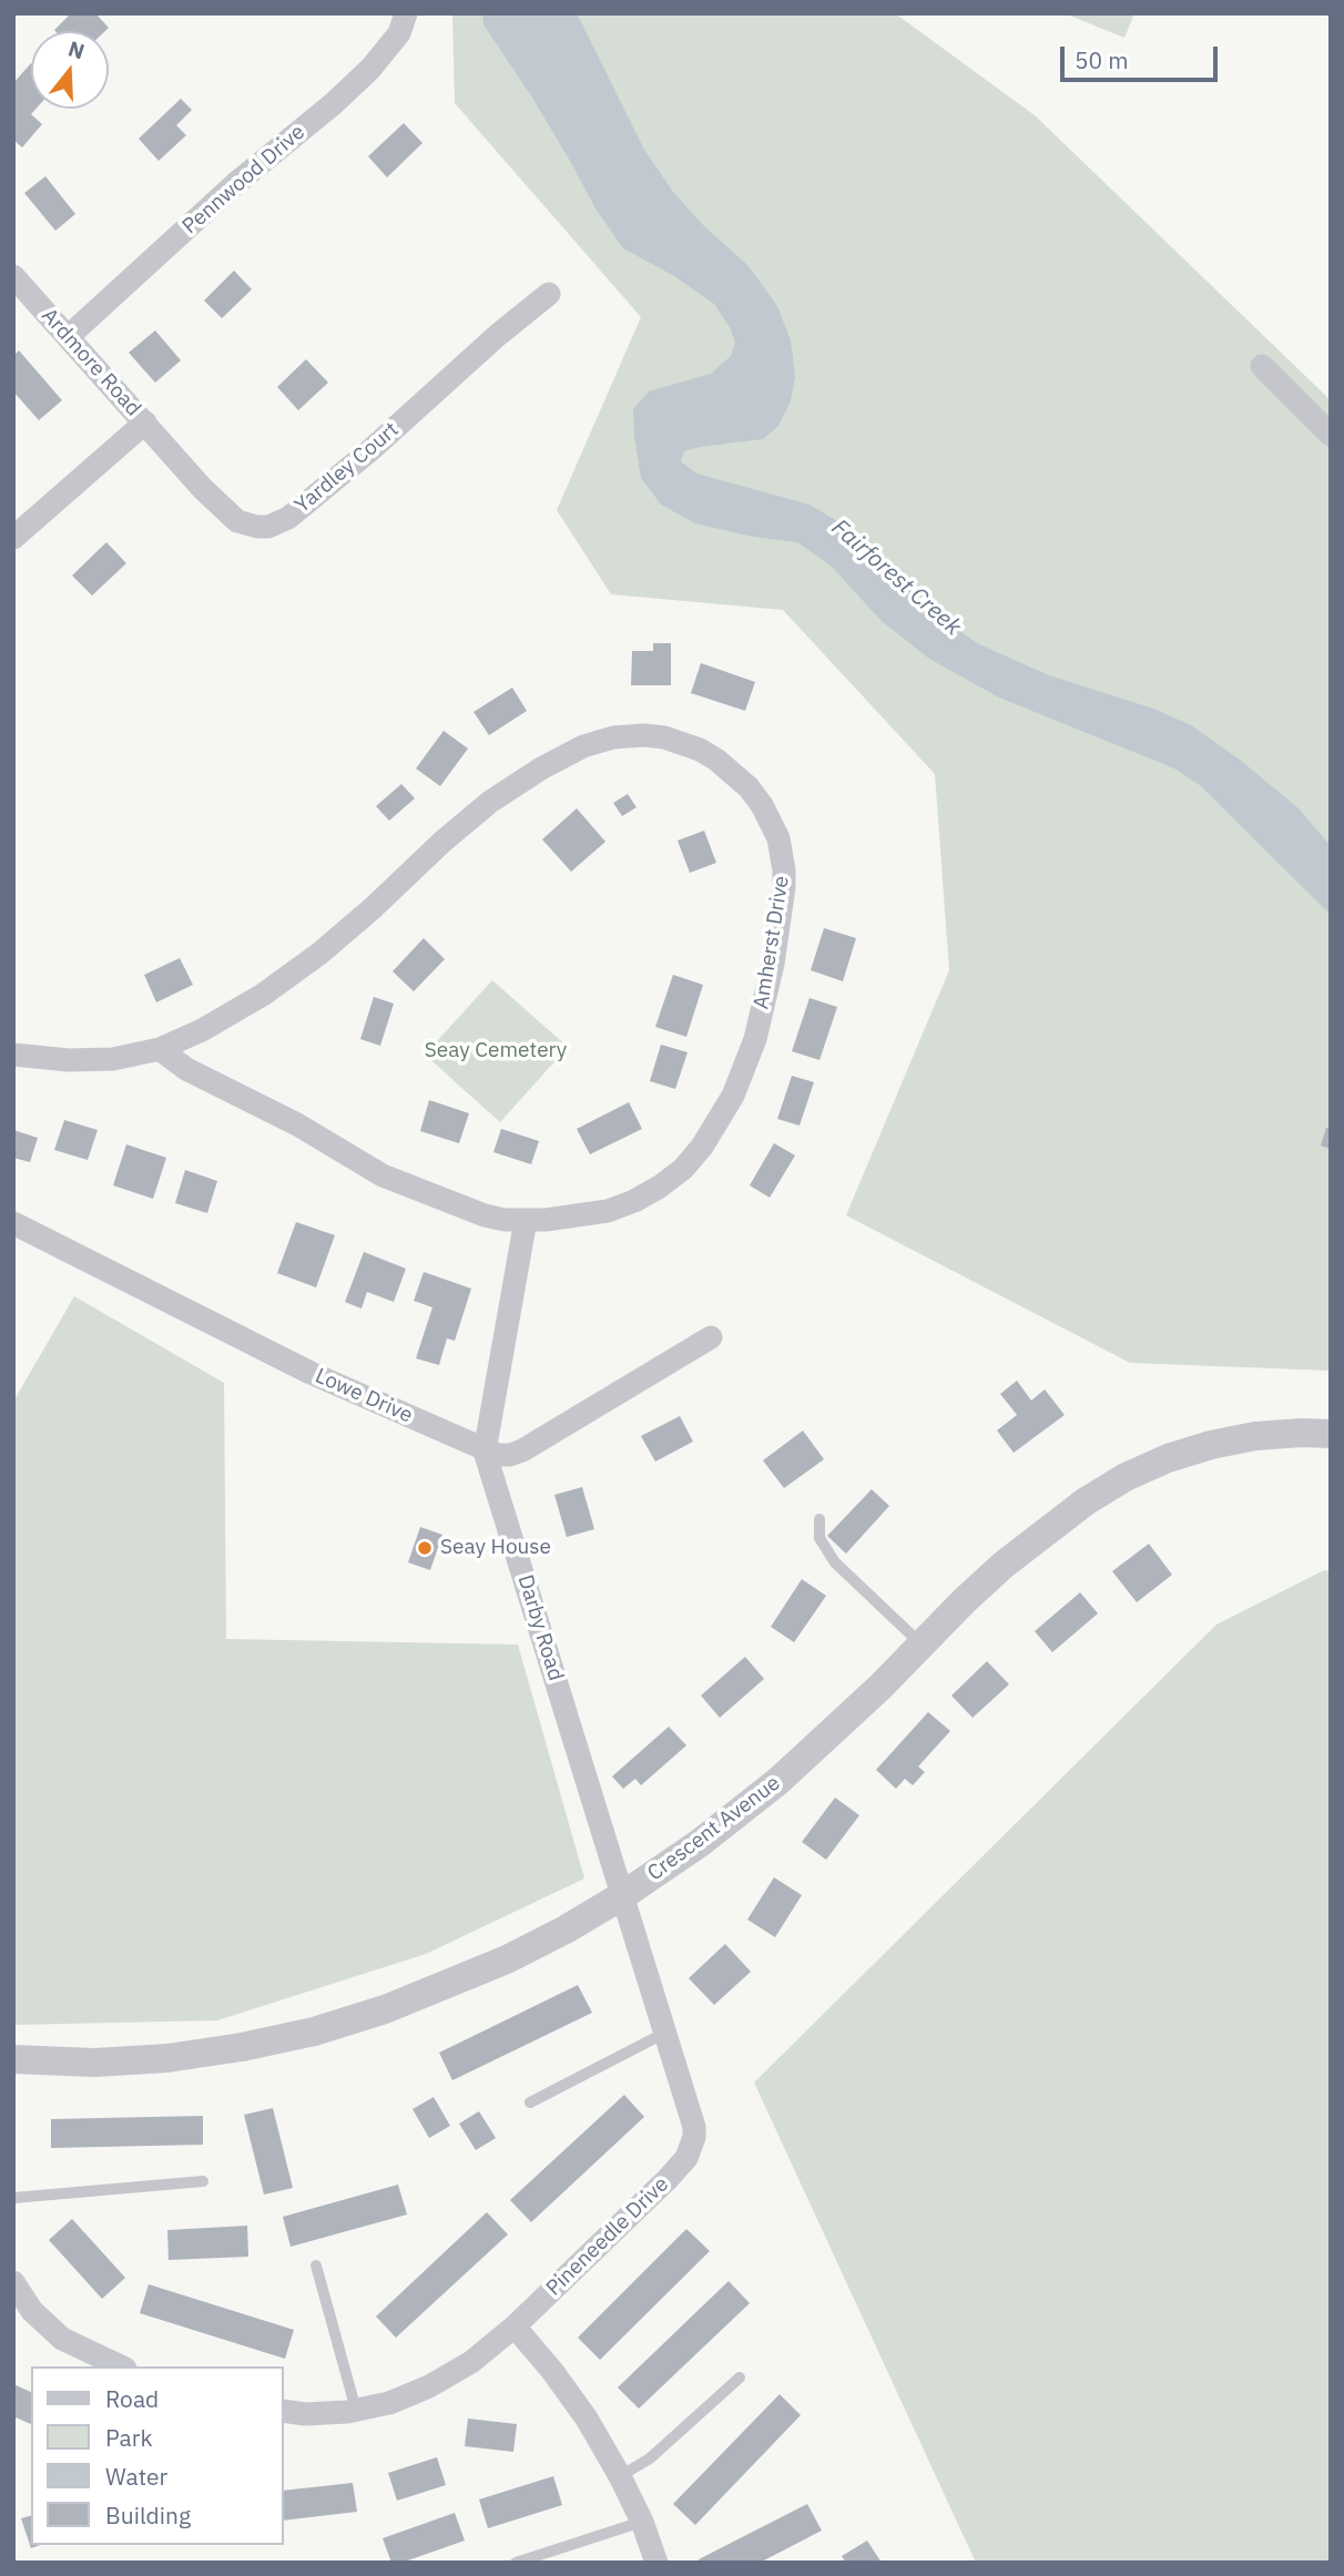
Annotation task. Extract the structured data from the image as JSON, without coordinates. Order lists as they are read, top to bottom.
{
  "streets": {
    "street": [
      "Pennwood Drive",
      "Ardmore Road",
      "Yardley Court",
      "Amherst Drive",
      "Lowe Drive",
      "Darby Road",
      "Crescent Avenue",
      "Pineneedle Drive"
    ]
  },
  "crossings": [
    ["Pennwood Drive", "Ardmore Road"],
    ["Ardmore Road", "Yardley Court"],
    ["Amherst Drive", "Darby Road"],
    ["Lowe Drive", "Darby Road"],
    ["Darby Road", "Crescent Avenue"],
    ["Darby Road", "Pineneedle Drive"],
    ["Crescent Avenue", "Pineneedle Drive"]
  ],
  "water": ["Fairforest Creek"],
  "parks": ["Seay Cemetery"],
  "places": ["Seay House"],
  "legend": [
    "Road",
    "Park",
    "Water",
    "Building"
  ],
  "scale_bar": "50 m",
  "north": "top"
}
